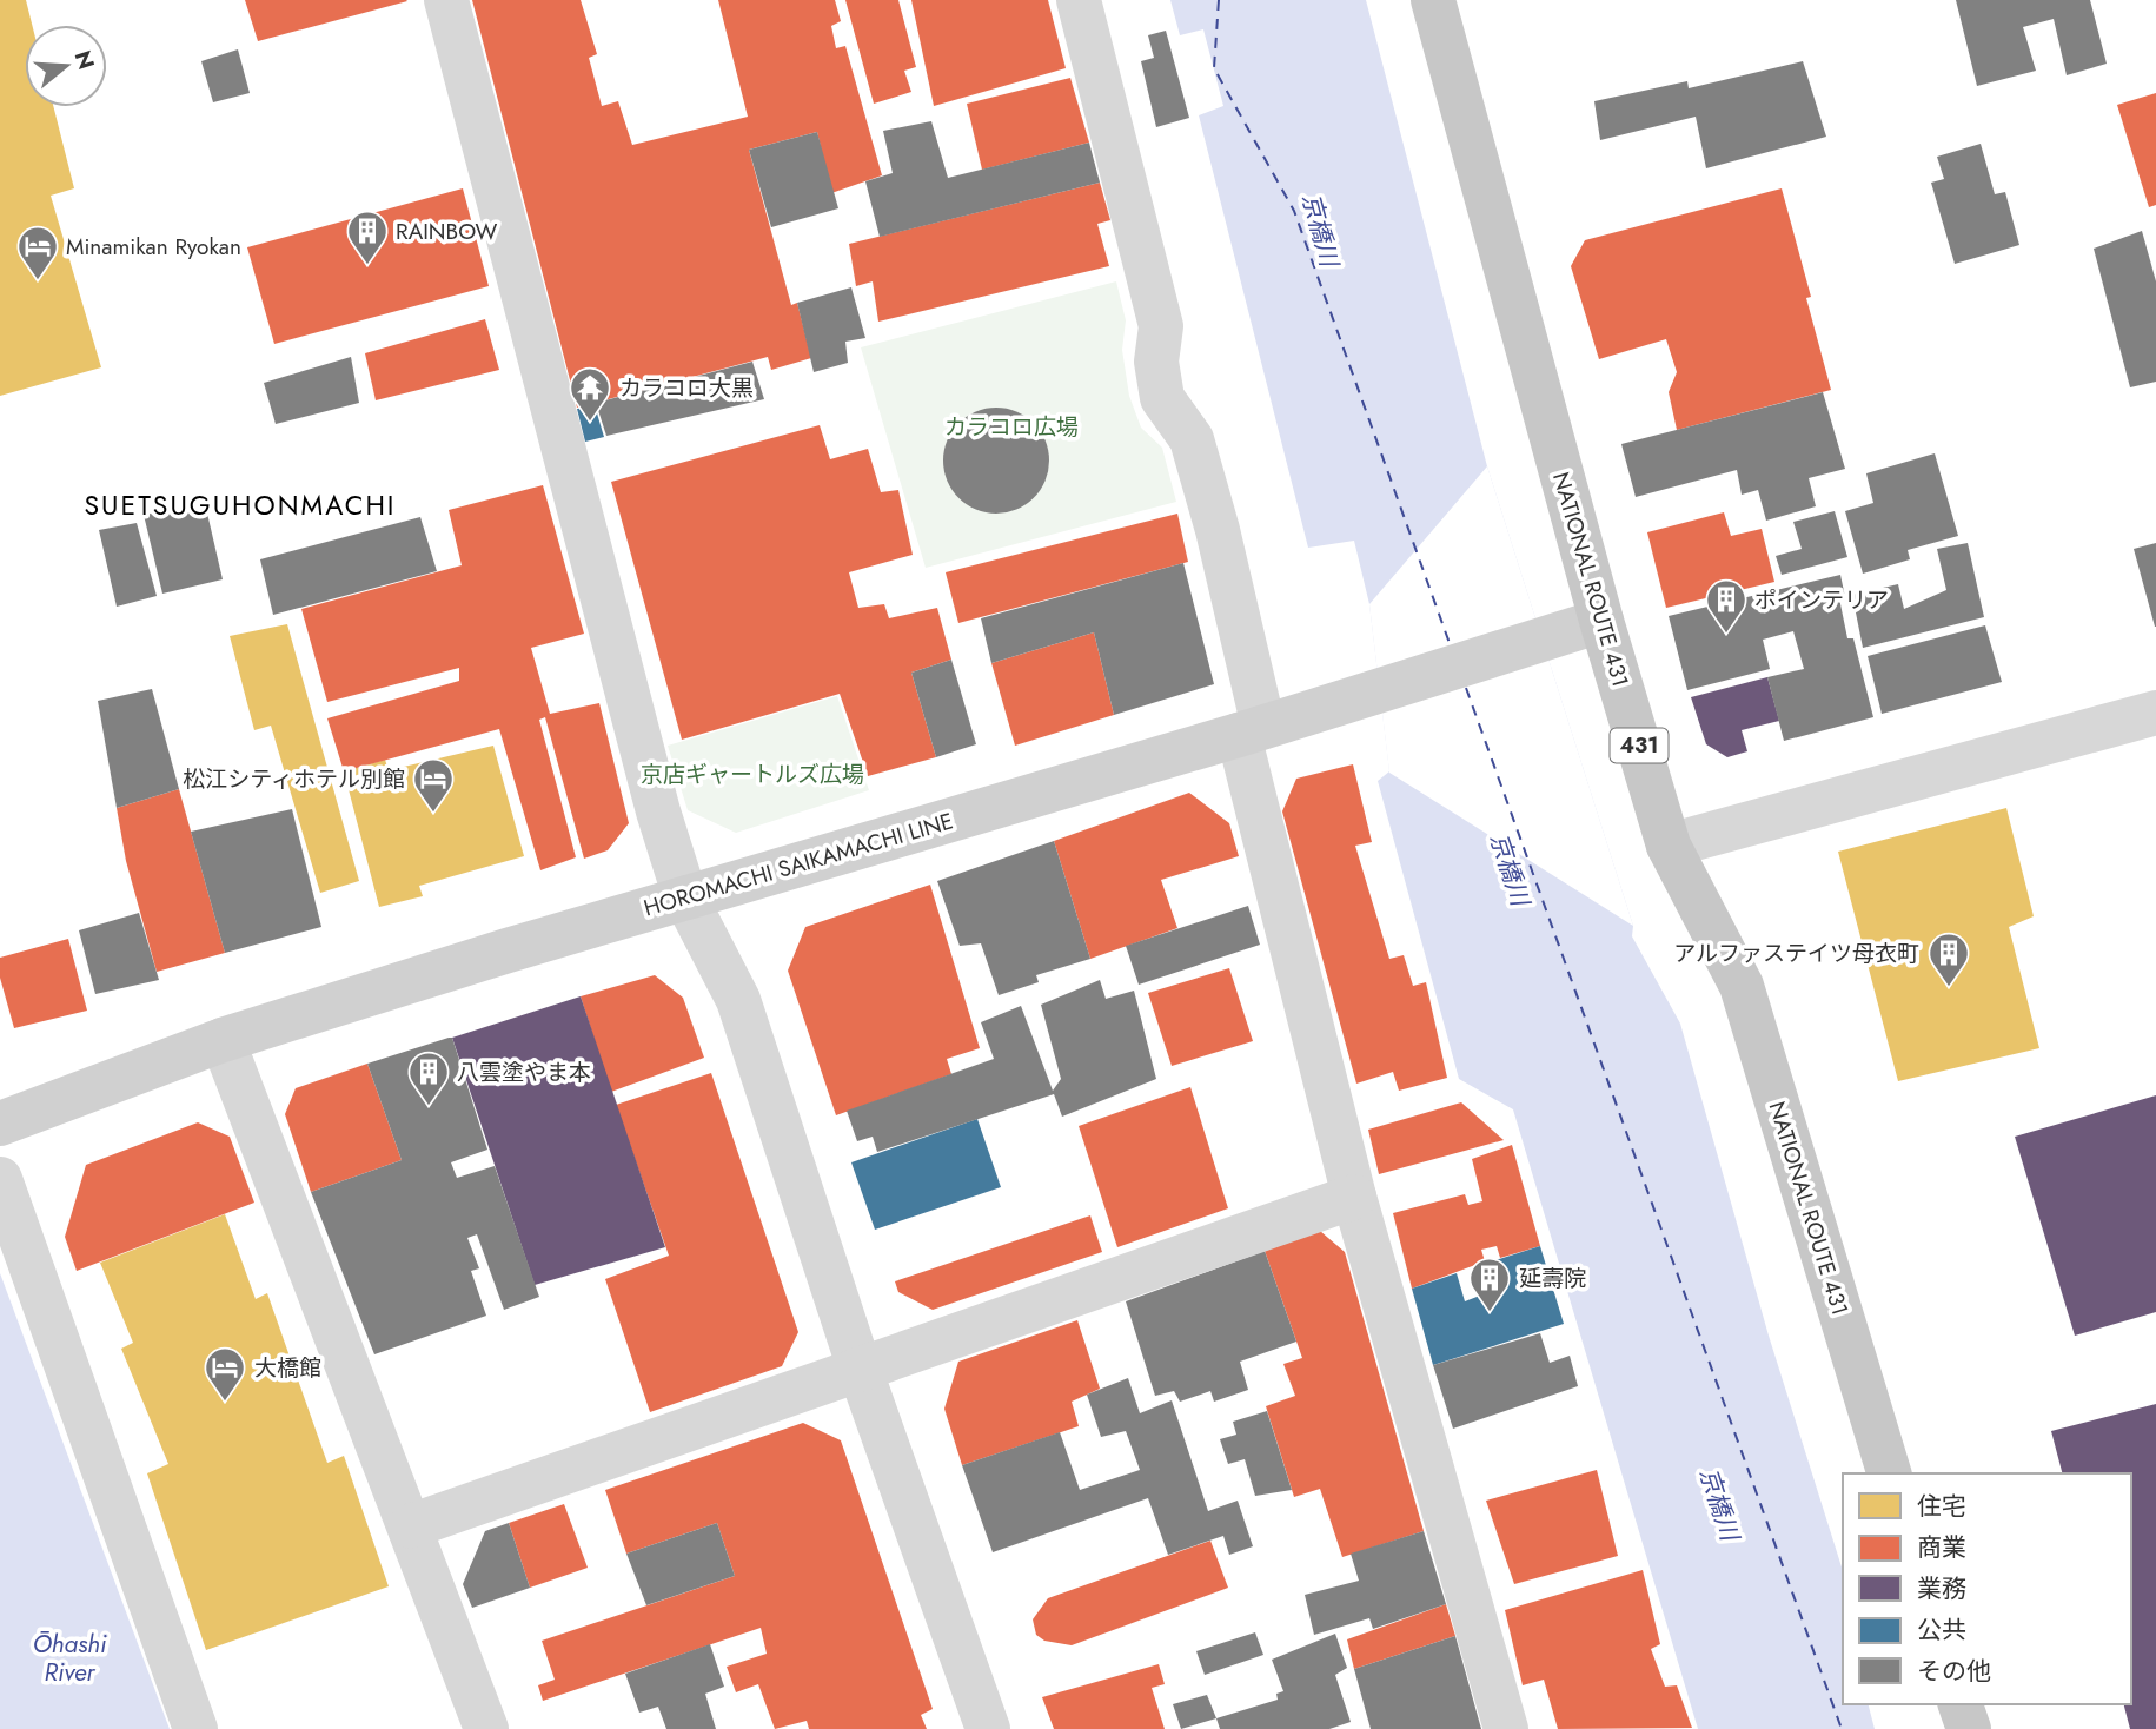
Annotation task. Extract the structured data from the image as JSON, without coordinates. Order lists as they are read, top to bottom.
{
  "streets": {
    "highway": ["NATIONAL ROUTE 431", "431"],
    "main road": ["HOROMACHI SAIKAMACHI LINE"]
  },
  "crossings": [
    ["NATIONAL ROUTE 431", "HOROMACHI SAIKAMACHI LINE"]
  ],
  "districts": ["SUETSUGUHONMACHI"],
  "water": ["京橋川", "Ōhashi River"],
  "parks": ["カラコロ広場", "京店ギャートルズ広場"],
  "places": {
    "building": [
      "RAINBOW",
      "ポインテリア",
      "アルファステイツ母衣町",
      "八雲塗やま本",
      "延壽院"
    ],
    "hotel": ["Minamikan Ryokan", "松江シティホテル別館", "大橋館"],
    "temple": ["カラコロ大黒"]
  },
  "legend": [
    "住宅",
    "商業",
    "業務",
    "公共",
    "その他"
  ],
  "north": "right"
}
